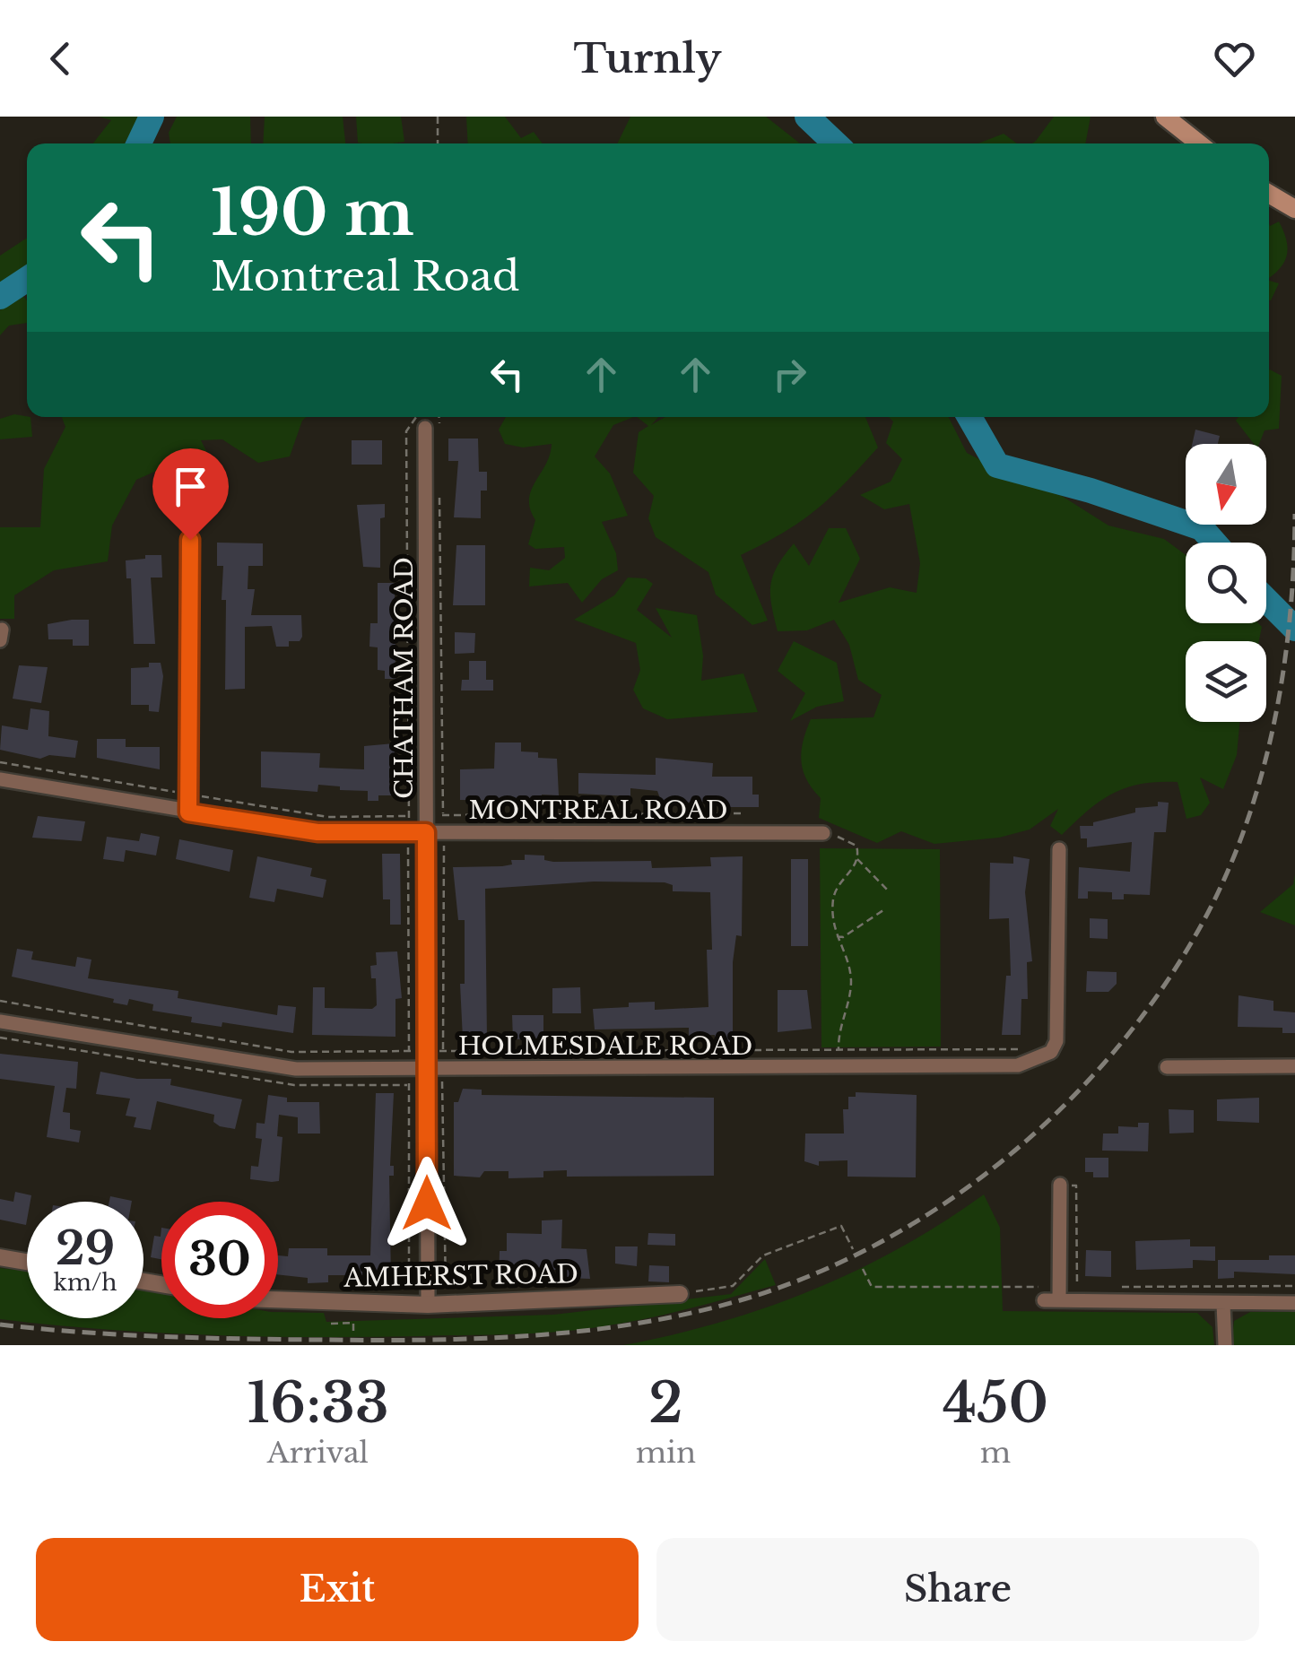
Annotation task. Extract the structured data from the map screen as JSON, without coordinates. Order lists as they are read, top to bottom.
{
  "streets": {
    "street": [
      "CHATHAM ROAD",
      "MONTREAL ROAD",
      "HOLMESDALE ROAD",
      "AMHERST ROAD"
    ]
  },
  "crossings": [
    ["CHATHAM ROAD", "MONTREAL ROAD"],
    ["CHATHAM ROAD", "HOLMESDALE ROAD"],
    ["CHATHAM ROAD", "AMHERST ROAD"]
  ],
  "north": "bottom",
  "page": {
    "header": "Turnly",
    "turn": ["190 m", "Montreal Road"],
    "speed": "29 km/h",
    "limit": "30",
    "eta": [
      "16:33",
      "Arrival",
      "2",
      "min",
      "450",
      "m"
    ],
    "buttons": ["Exit", "Share"]
  }
}
